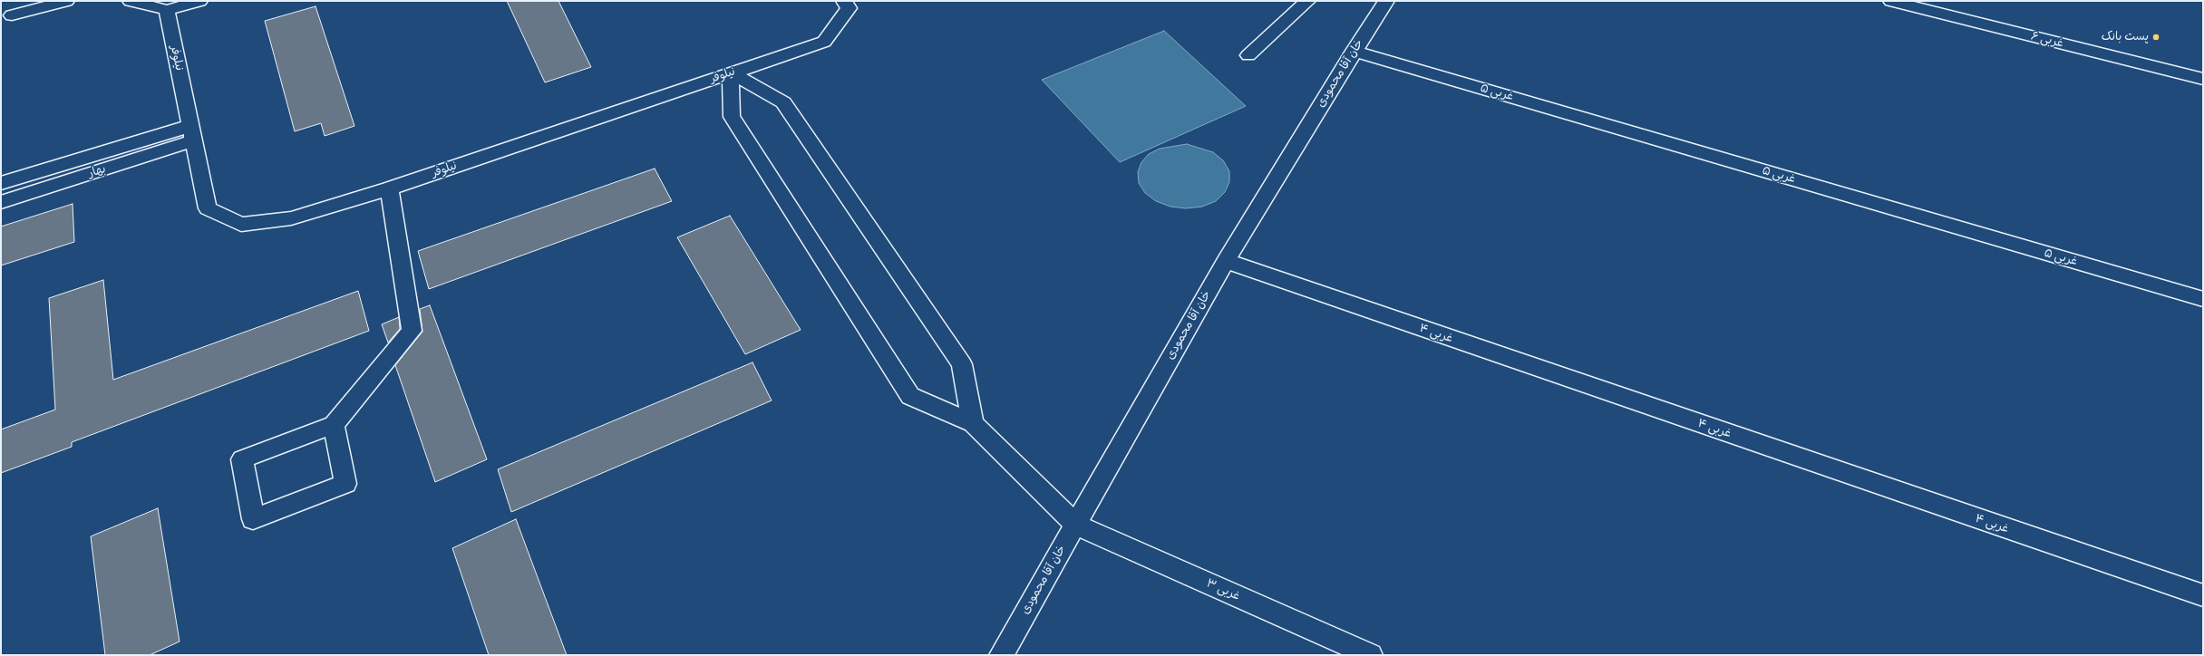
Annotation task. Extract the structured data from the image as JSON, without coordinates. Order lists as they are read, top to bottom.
{
  "streets": {
    "street": [
      "۶ غربی",
      "نیلوفر",
      "خان آقا محمودی",
      "۵ غربی",
      "بهار",
      "۴ غربی",
      "۳ غربی"
    ]
  },
  "crossings": [
    ["نیلوفر", "بهار"],
    ["خان آقا محمودی", "۵ غربی"],
    ["خان آقا محمودی", "۴ غربی"],
    ["خان آقا محمودی", "۳ غربی"]
  ],
  "places": ["پست بانک"]
}
